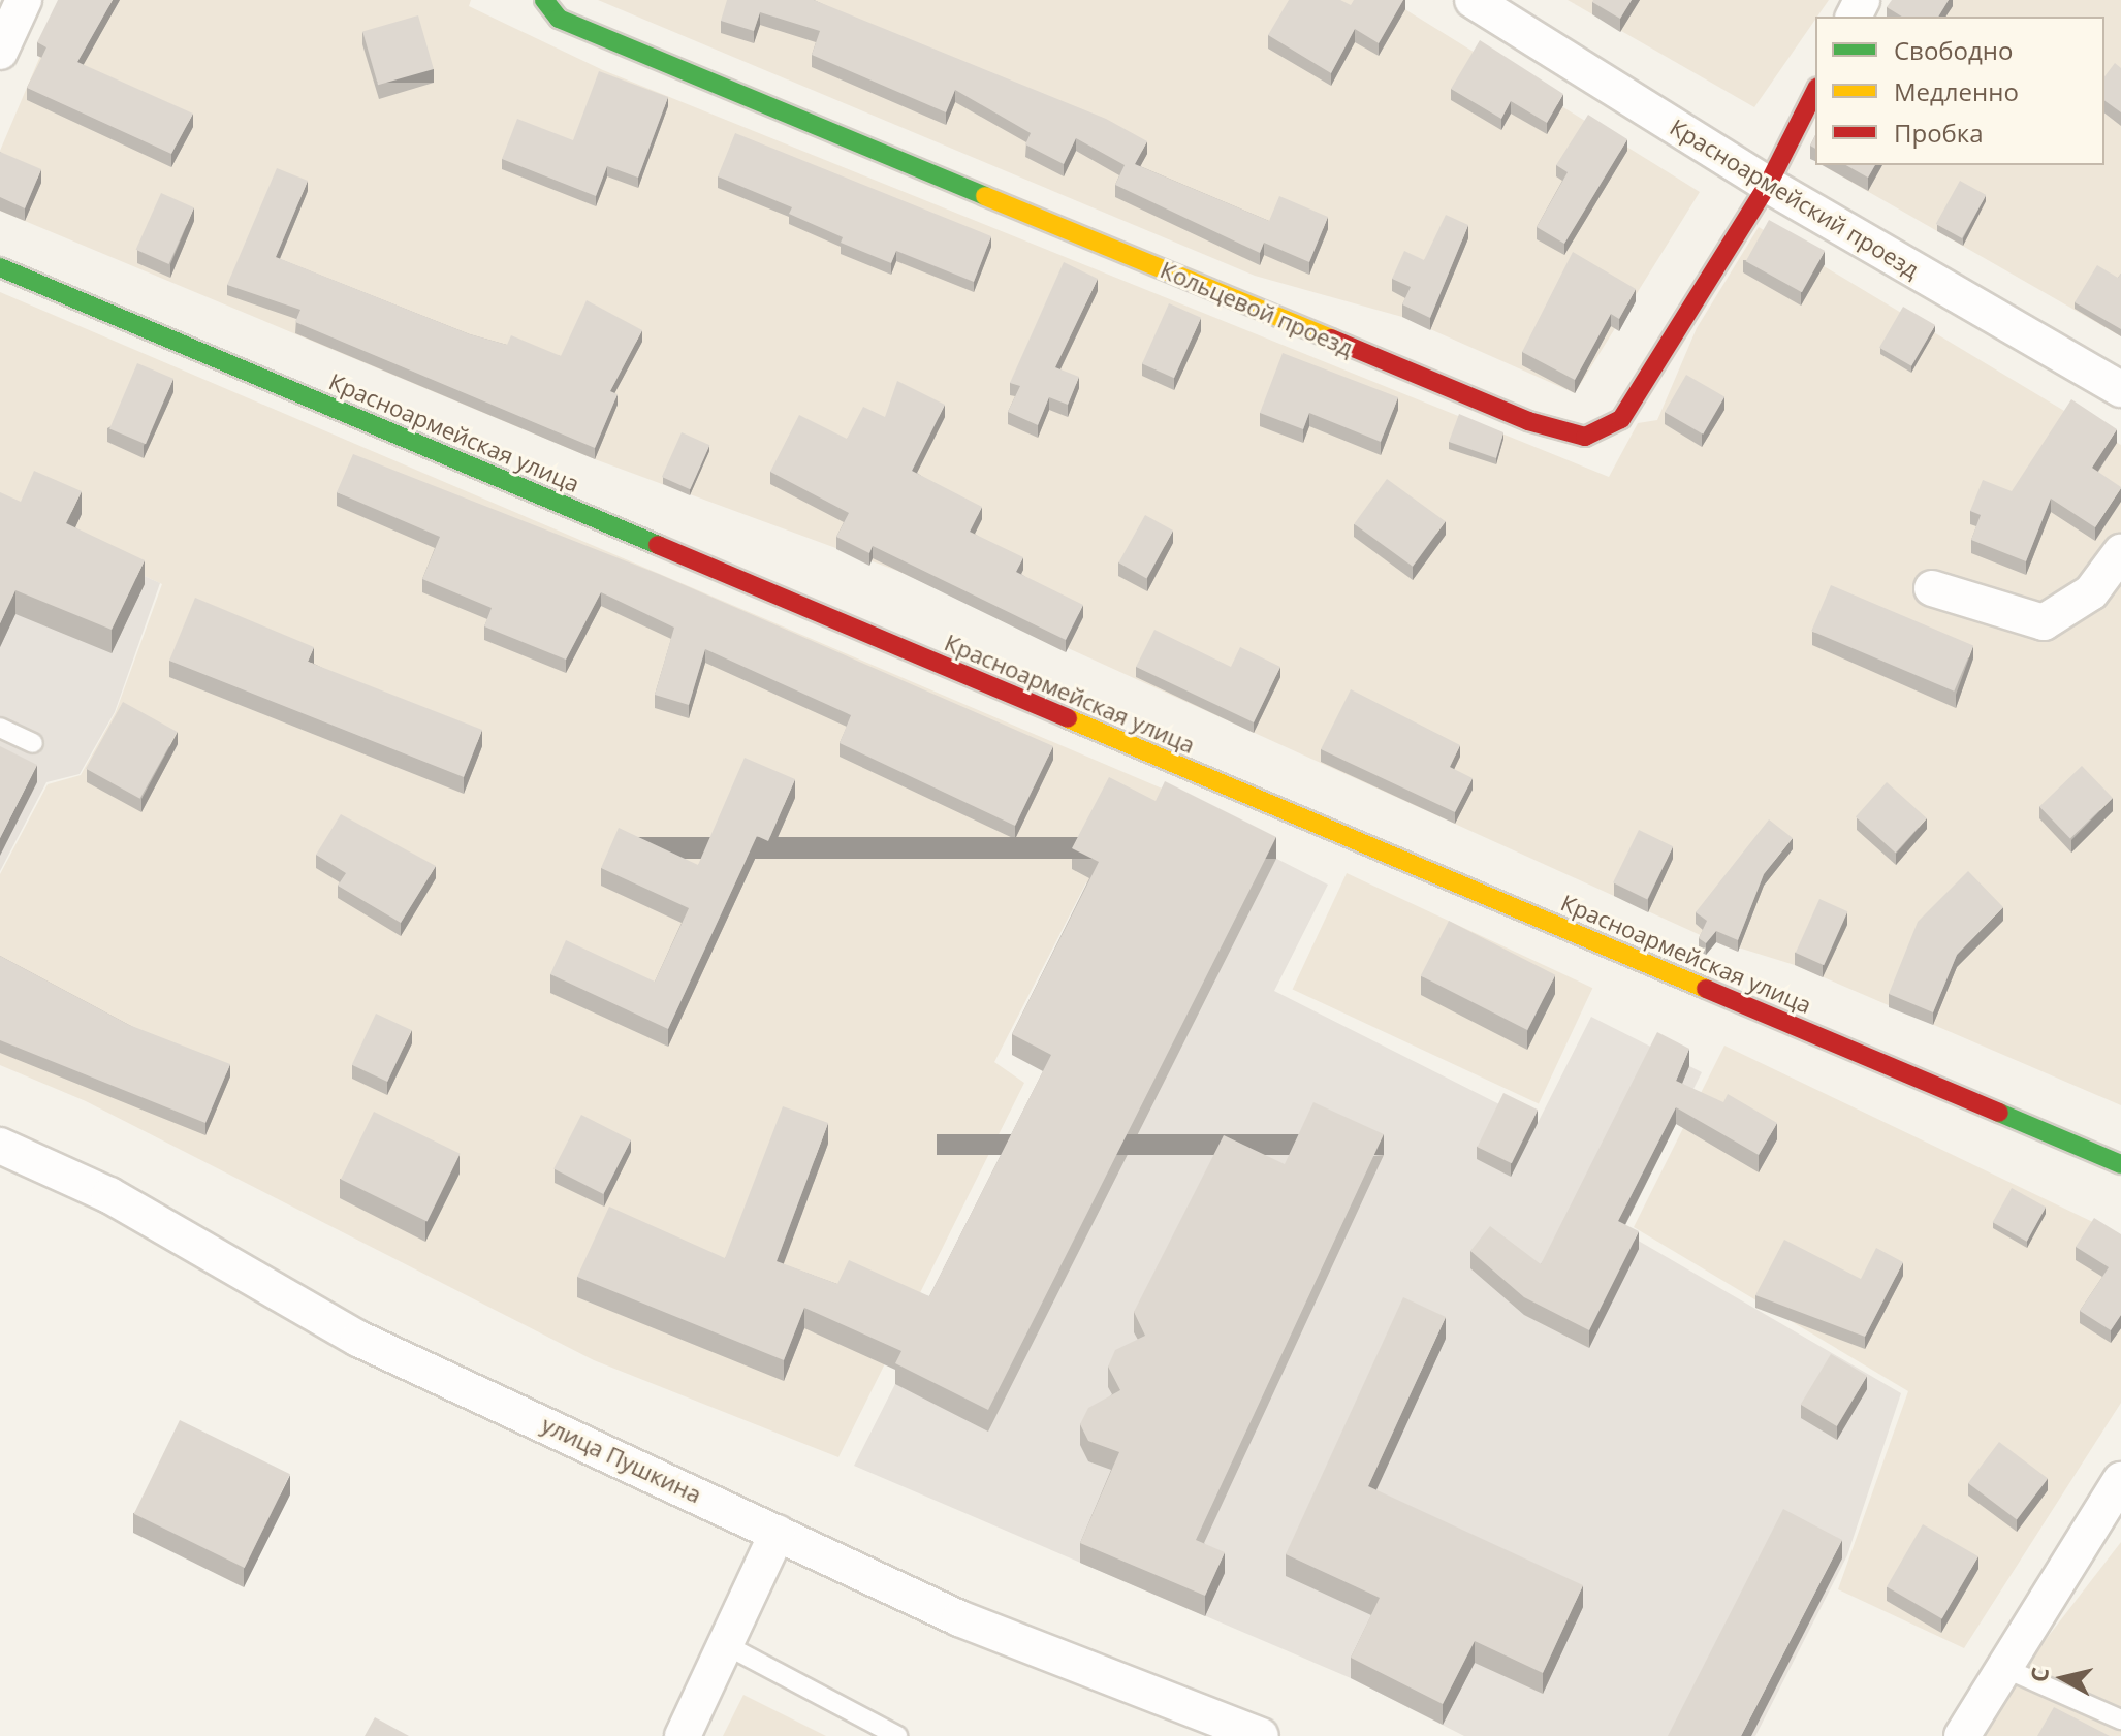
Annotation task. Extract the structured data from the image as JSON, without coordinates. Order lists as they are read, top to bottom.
{
  "streets": {
    "street": [
      "Красноармейский проезд",
      "Кольцевой проезд",
      "Красноармейская улица",
      "улица Пушкина"
    ]
  },
  "crossings": [
    ["Красноармейский проезд", "Кольцевой проезд"]
  ],
  "legend": ["Свободно", "Медленно", "Пробка"],
  "north": "left"
}
